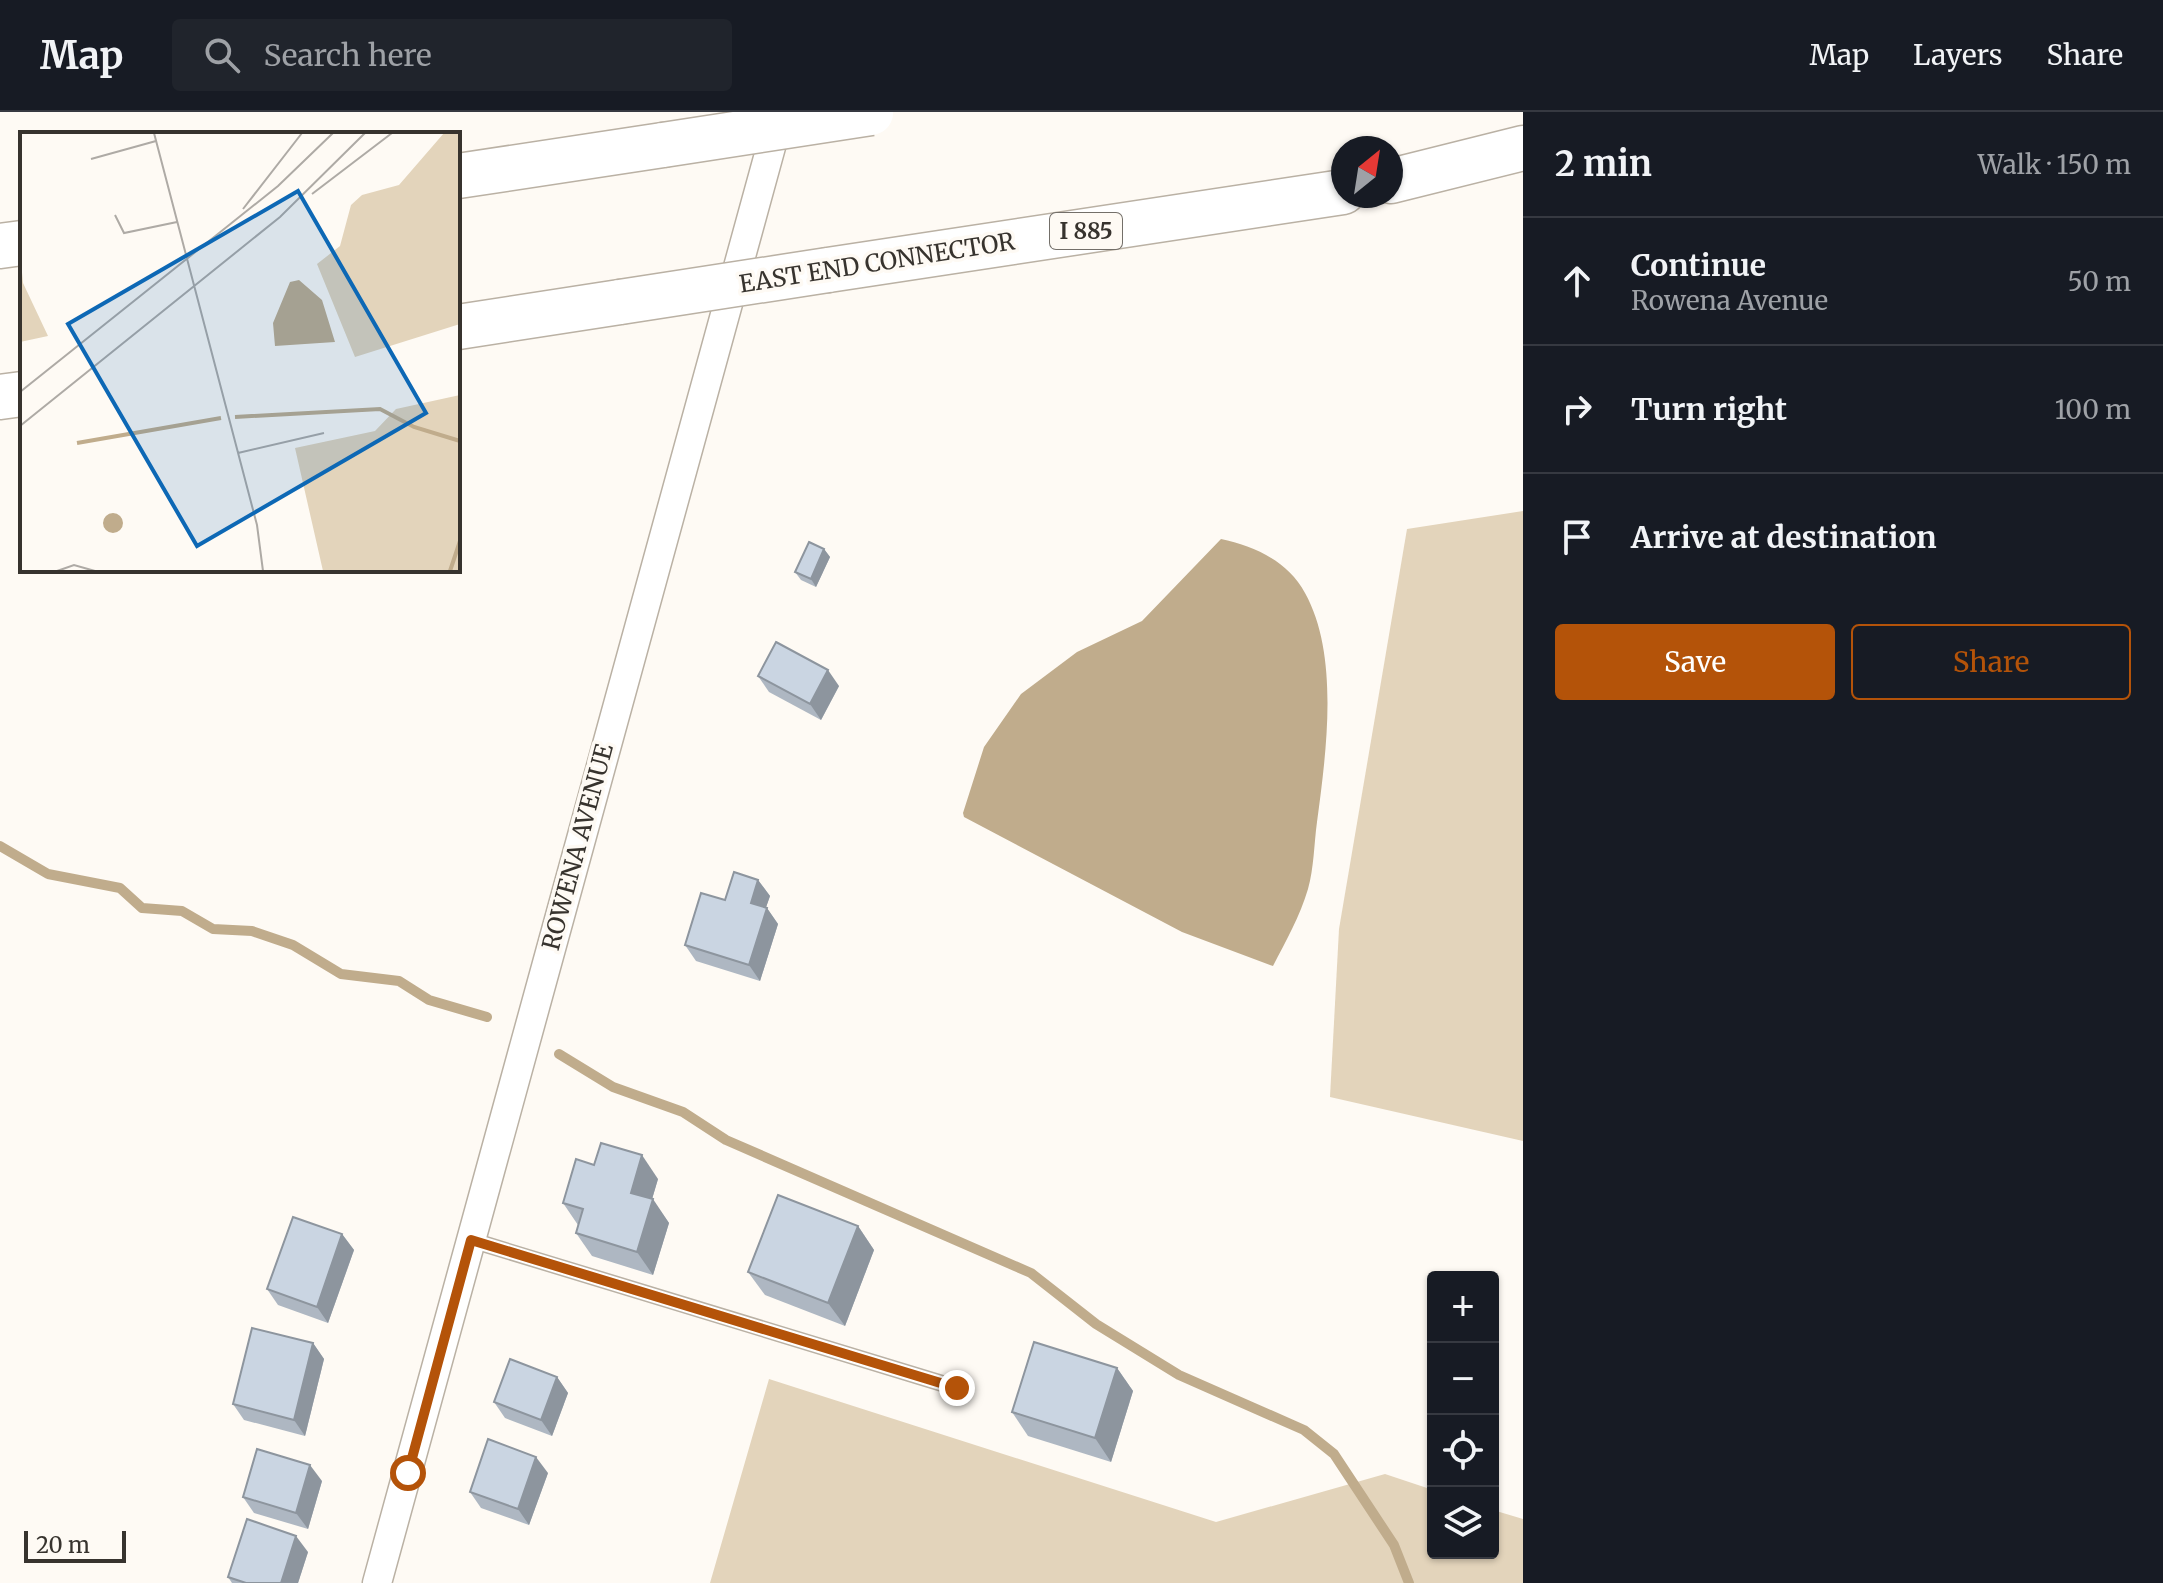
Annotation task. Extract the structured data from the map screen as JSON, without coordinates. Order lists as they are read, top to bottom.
{
  "streets": {
    "highway": ["I 885", "EAST END CONNECTOR"],
    "street": ["ROWENA AVENUE"]
  },
  "scale_bar": "20 m",
  "north": "top right",
  "page": {
    "header": "Map",
    "search": "Search here",
    "nav": ["Map", "Layers", "Share"],
    "heading": ["2 min", "Walk · 150 m"],
    "list": [
      ["Continue", "Rowena Avenue", "50 m"],
      ["Turn right", "100 m"],
      "Arrive at destination"
    ],
    "buttons": ["Save", "Share"],
    "map_buttons": ["+", "−"],
    "scale": "20 m"
  }
}
